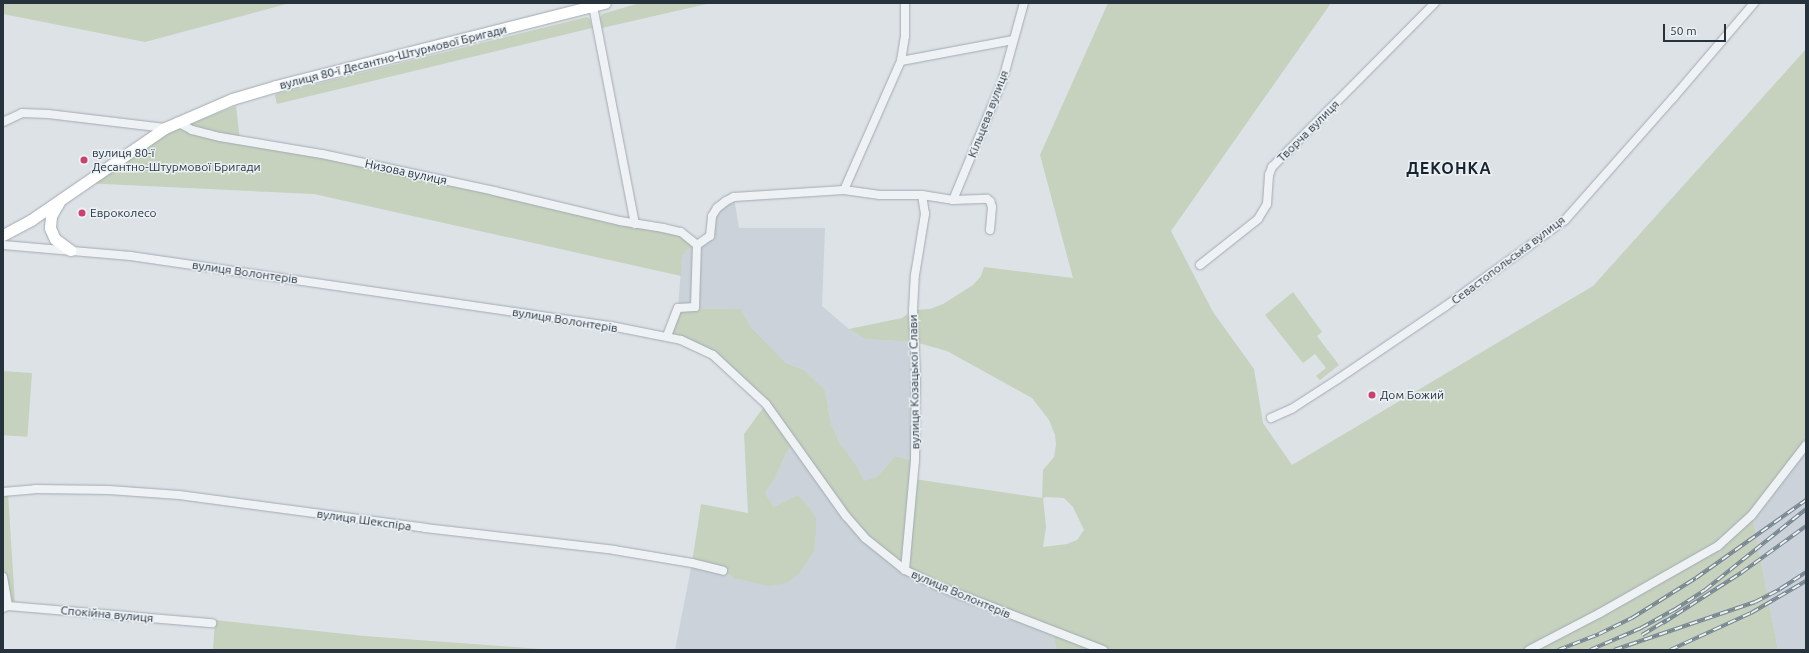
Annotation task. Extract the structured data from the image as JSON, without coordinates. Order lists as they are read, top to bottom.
{
  "streets": {
    "street": [
      "вулиця 80-ї Десантно-Штурмової Бригади",
      "Кільцева вулиця",
      "Творча вулиця",
      "Низова вулиця",
      "Севастопольська вулиця",
      "вулиця Волонтерів",
      "вулиця Козацької Слави",
      "вулиця Шекспіра",
      "Спокійна вулиця"
    ]
  },
  "crossings": [
    ["вулиця 80-ї Десантно-Штурмової Бригади", "Низова вулиця"],
    ["вулиця Волонтерів", "вулиця Козацької Слави"]
  ],
  "districts": ["ДЕКОНКА"],
  "places": ["вулиця 80-ї Десантно-Штурмової Бригади", "Евроколесо", "Дом Божий"],
  "scale_bar": "50 m"
}
